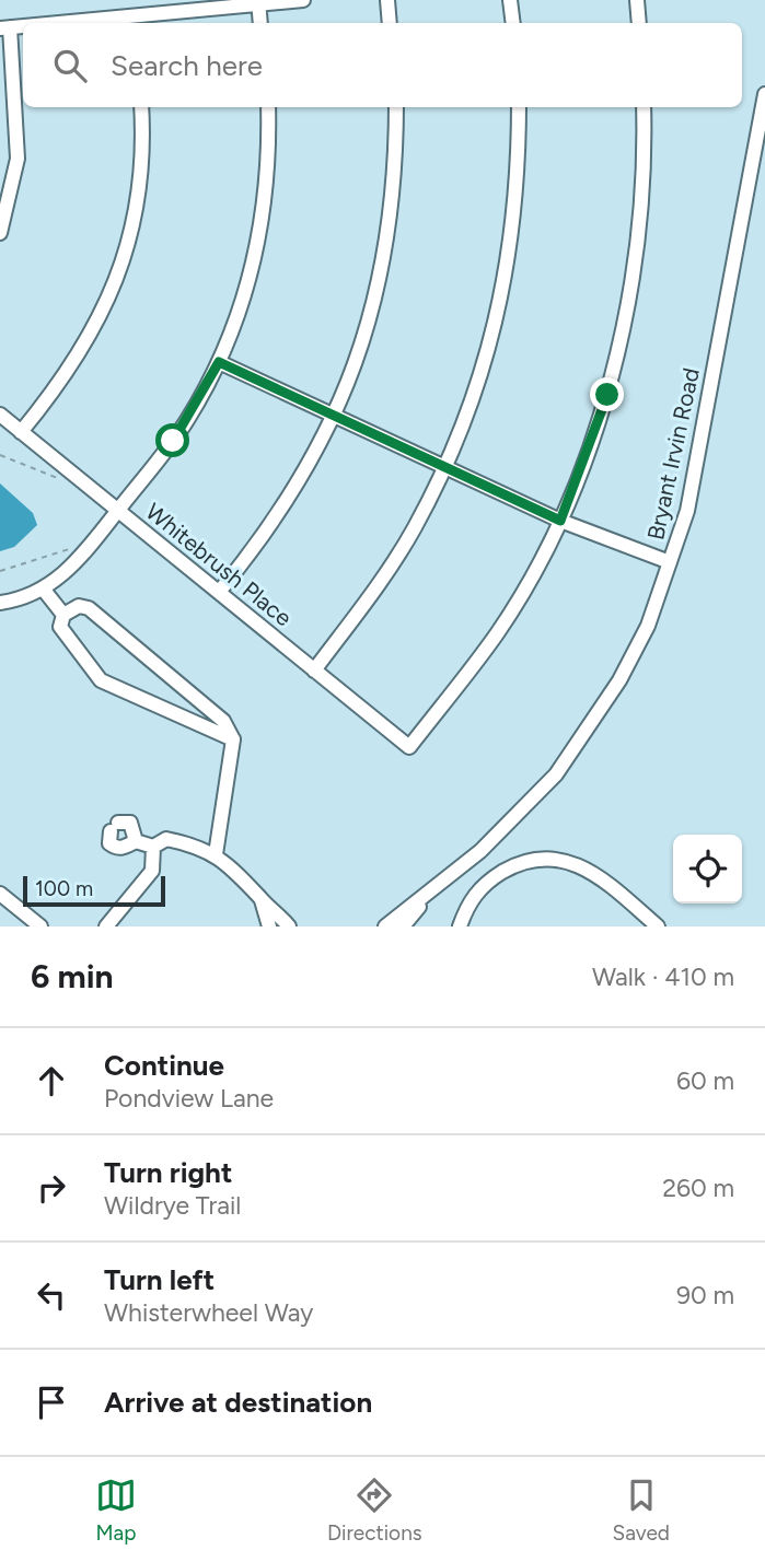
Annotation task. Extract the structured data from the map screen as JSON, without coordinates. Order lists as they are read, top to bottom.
{
  "streets": {
    "street": ["Bryant Irvin Road", "Whitebrush Place"]
  },
  "scale_bar": "100 m",
  "page": {
    "search": "Search here",
    "scale": "100 m",
    "heading": ["6 min", "Walk · 410 m"],
    "list": [
      ["Continue", "Pondview Lane", "60 m"],
      ["Turn right", "Wildrye Trail", "260 m"],
      ["Turn left", "Whisterwheel Way", "90 m"],
      "Arrive at destination"
    ],
    "nav": ["Map", "Directions", "Saved"]
  }
}
